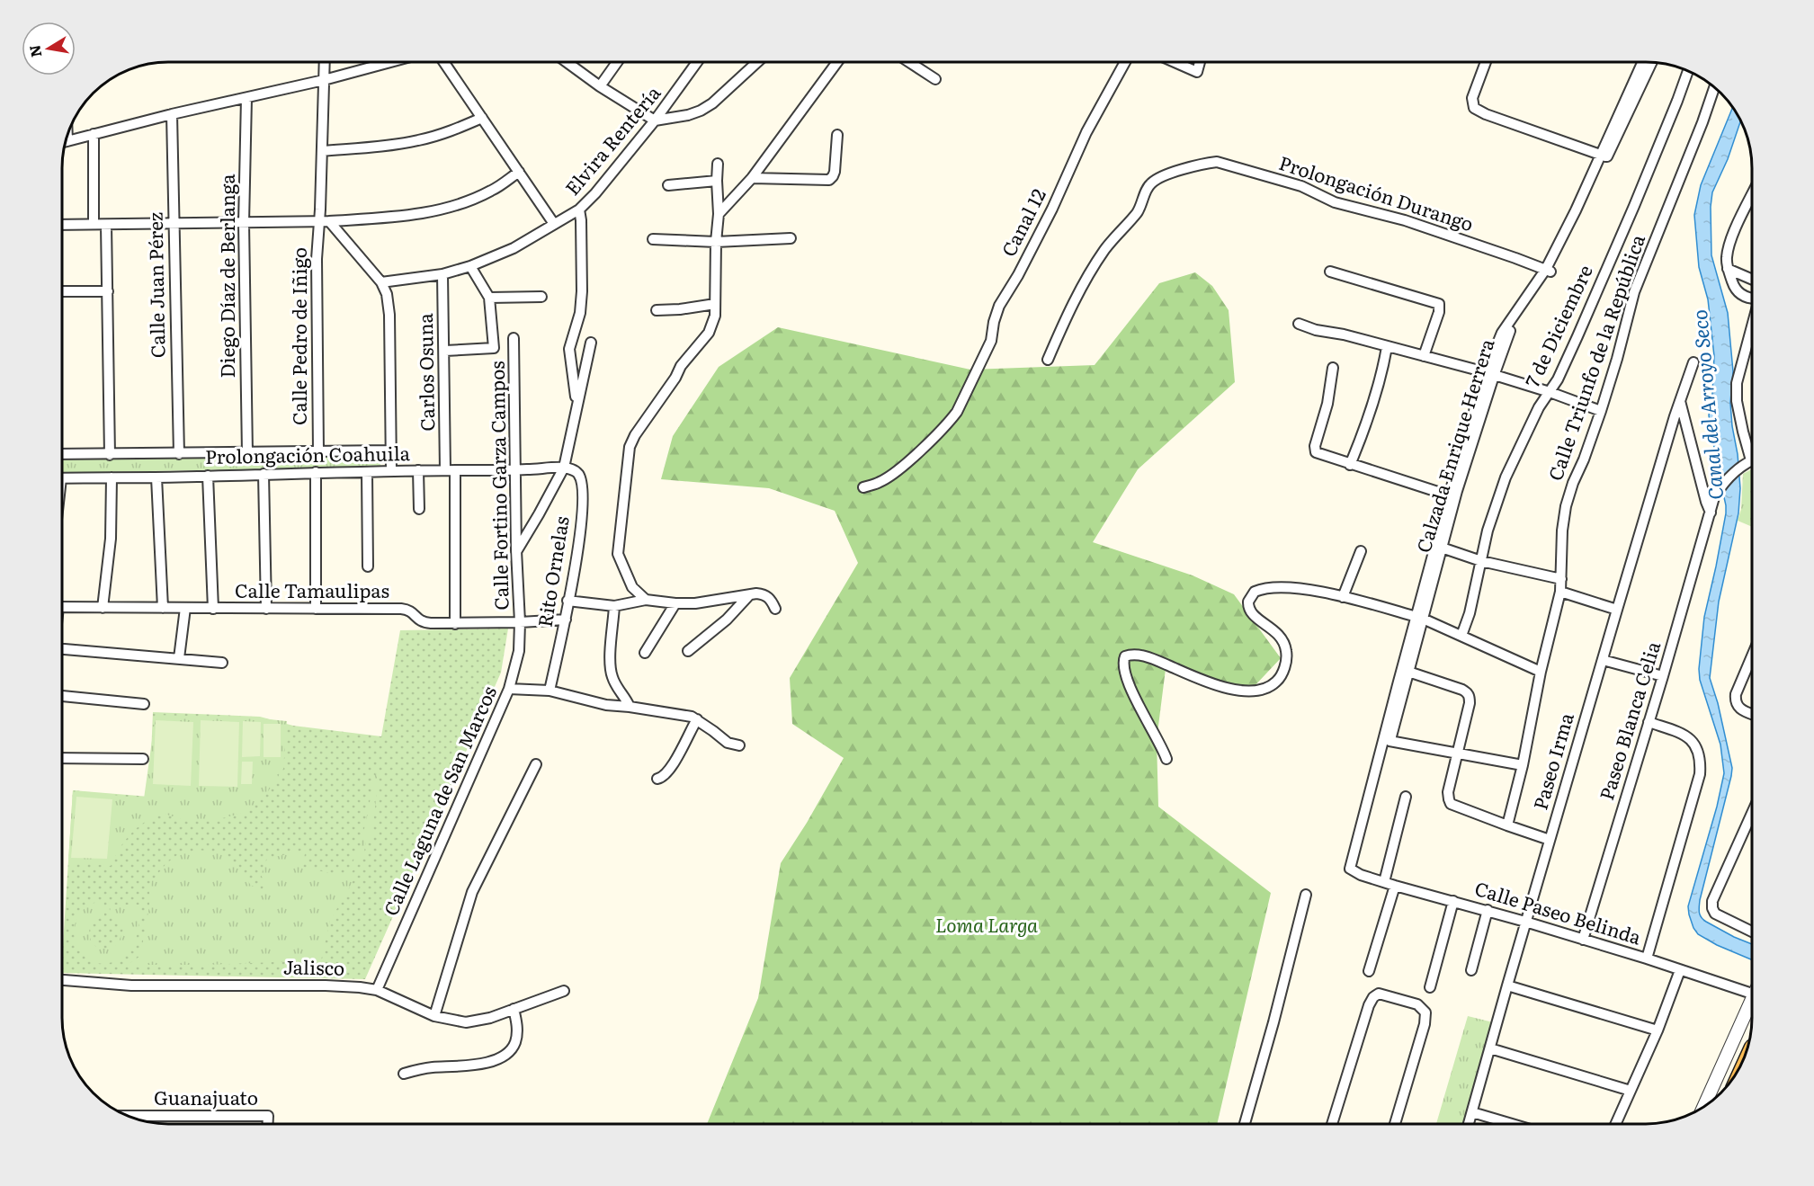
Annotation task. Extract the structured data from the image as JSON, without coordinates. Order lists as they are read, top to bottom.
{
  "streets": {
    "street": [
      "Elvira Rentería",
      "Prolongación Durango",
      "Canal 12",
      "Diego Díaz de Berlanga",
      "Calle Juan Pérez",
      "7 de Diciembre",
      "Calle Pedro de Iñigo",
      "Calle Triunfo de la República",
      "Carlos Osuna",
      "Calzada Enrique Herrera",
      "Prolongación Coahuila",
      "Calle Fortino Garza Campos",
      "Rito Ornelas",
      "Calle Tamaulipas",
      "Paseo Blanca Celia",
      "Paseo Irma",
      "Calle Laguna de San Marcos",
      "Calle Paseo Belinda",
      "Jalisco",
      "Guanajuato"
    ]
  },
  "crossings": [
    ["Elvira Rentería", "Carlos Osuna"],
    ["Prolongación Durango", "Calzada Enrique Herrera"],
    ["Carlos Osuna", "Prolongación Coahuila"],
    ["Carlos Osuna", "Calle Tamaulipas"],
    ["Calzada Enrique Herrera", "Calle Paseo Belinda"],
    ["Prolongación Coahuila", "Calle Fortino Garza Campos"],
    ["Prolongación Coahuila", "Rito Ornelas"],
    ["Calle Fortino Garza Campos", "Calle Tamaulipas"],
    ["Calle Fortino Garza Campos", "Calle Laguna de San Marcos"],
    ["Rito Ornelas", "Calle Tamaulipas"],
    ["Calle Tamaulipas", "Calle Laguna de San Marcos"],
    ["Paseo Blanca Celia", "Calle Paseo Belinda"],
    ["Paseo Irma", "Calle Paseo Belinda"],
    ["Calle Laguna de San Marcos", "Jalisco"]
  ],
  "water": ["Canal del Arroyo Seco"],
  "parks": ["Loma Larga"],
  "north": "left"
}
